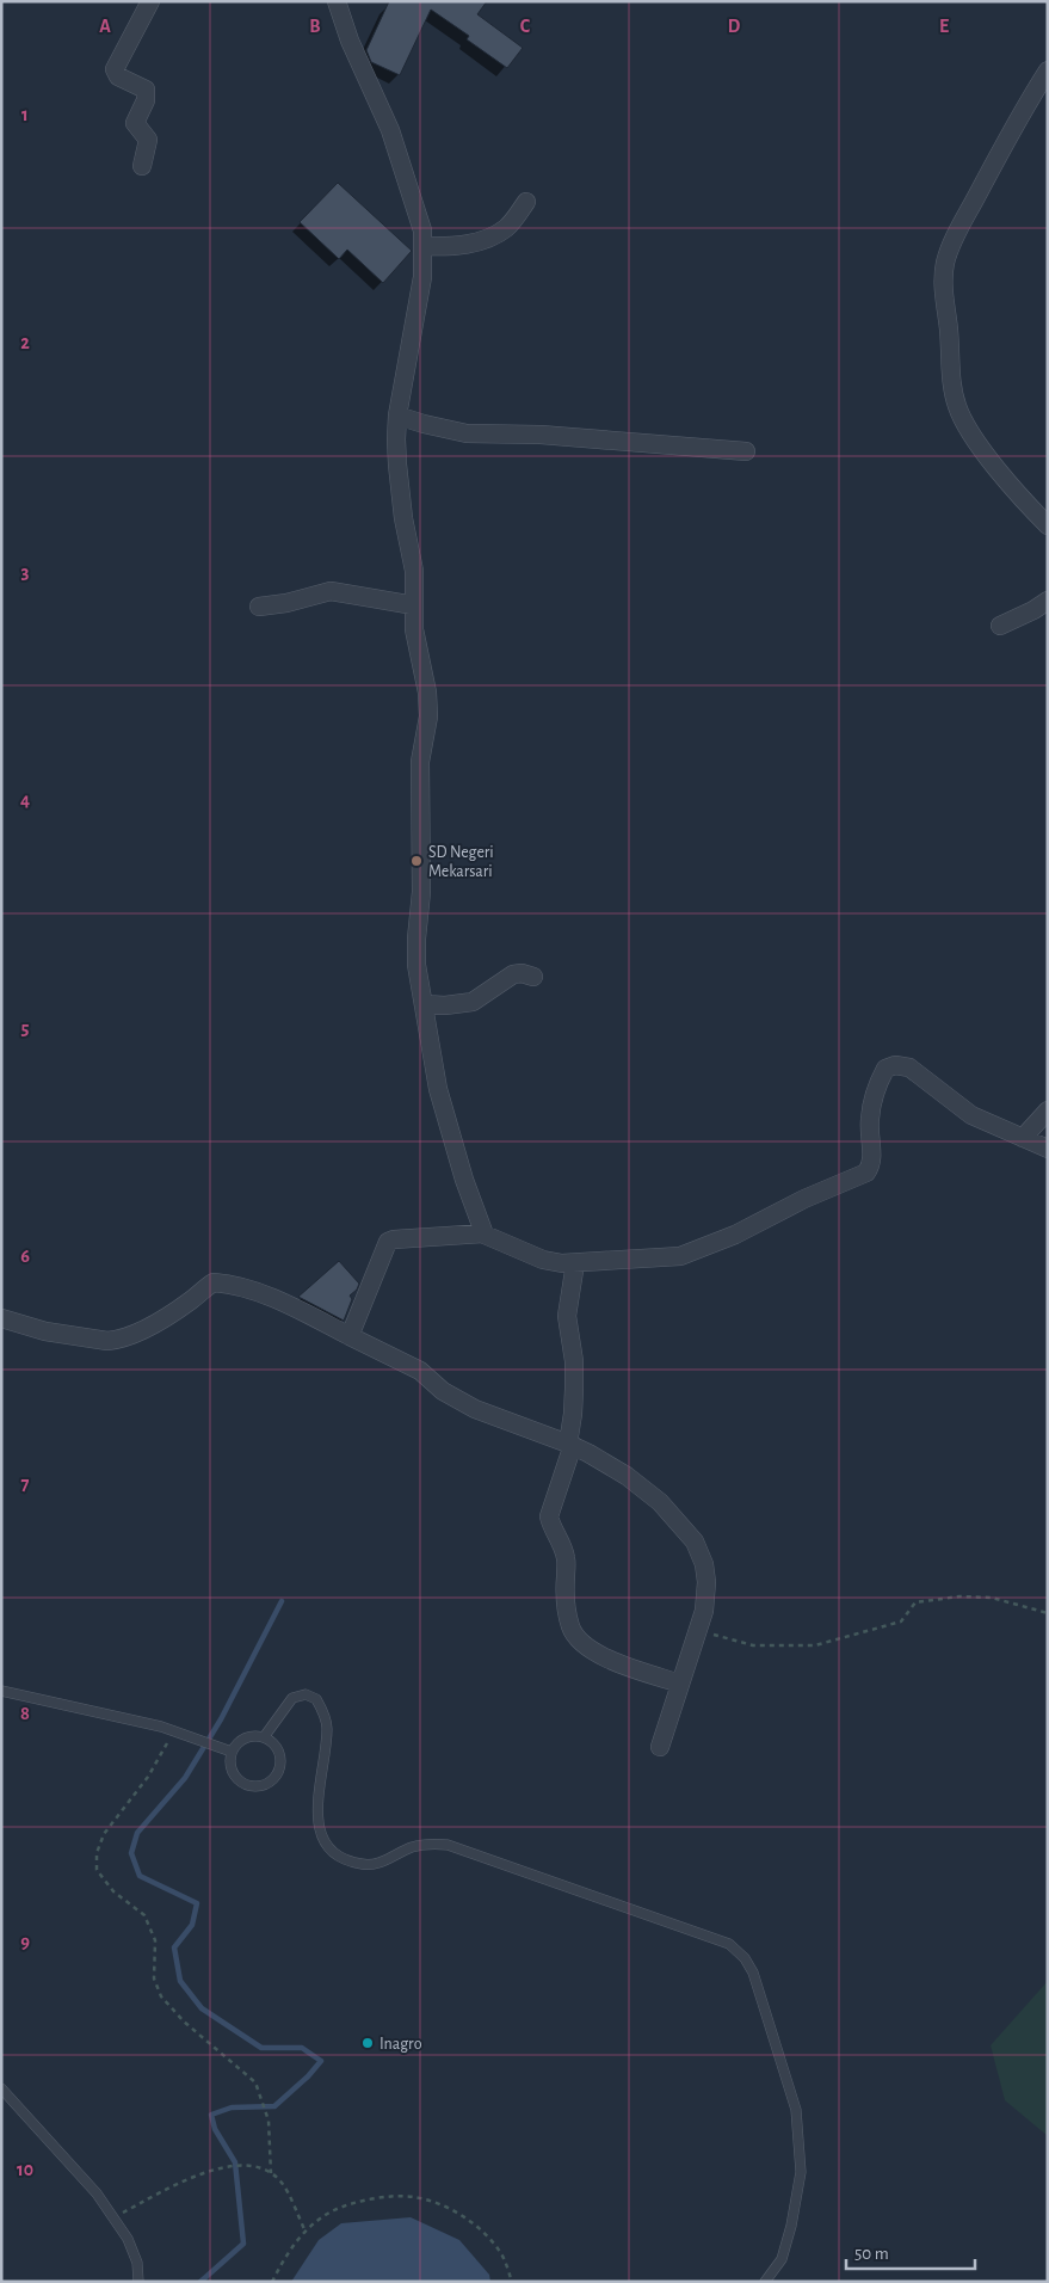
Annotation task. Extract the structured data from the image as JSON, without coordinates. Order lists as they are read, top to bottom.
{
  "places": ["SD Negeri Mekarsari", "Inagro"],
  "scale_bar": "50 m",
  "grid": {
    "columns": [
      "A",
      "B",
      "C",
      "D",
      "E"
    ],
    "rows": [
      "1",
      "2",
      "3",
      "4",
      "5",
      "6",
      "7",
      "8",
      "9",
      "10"
    ]
  }
}
